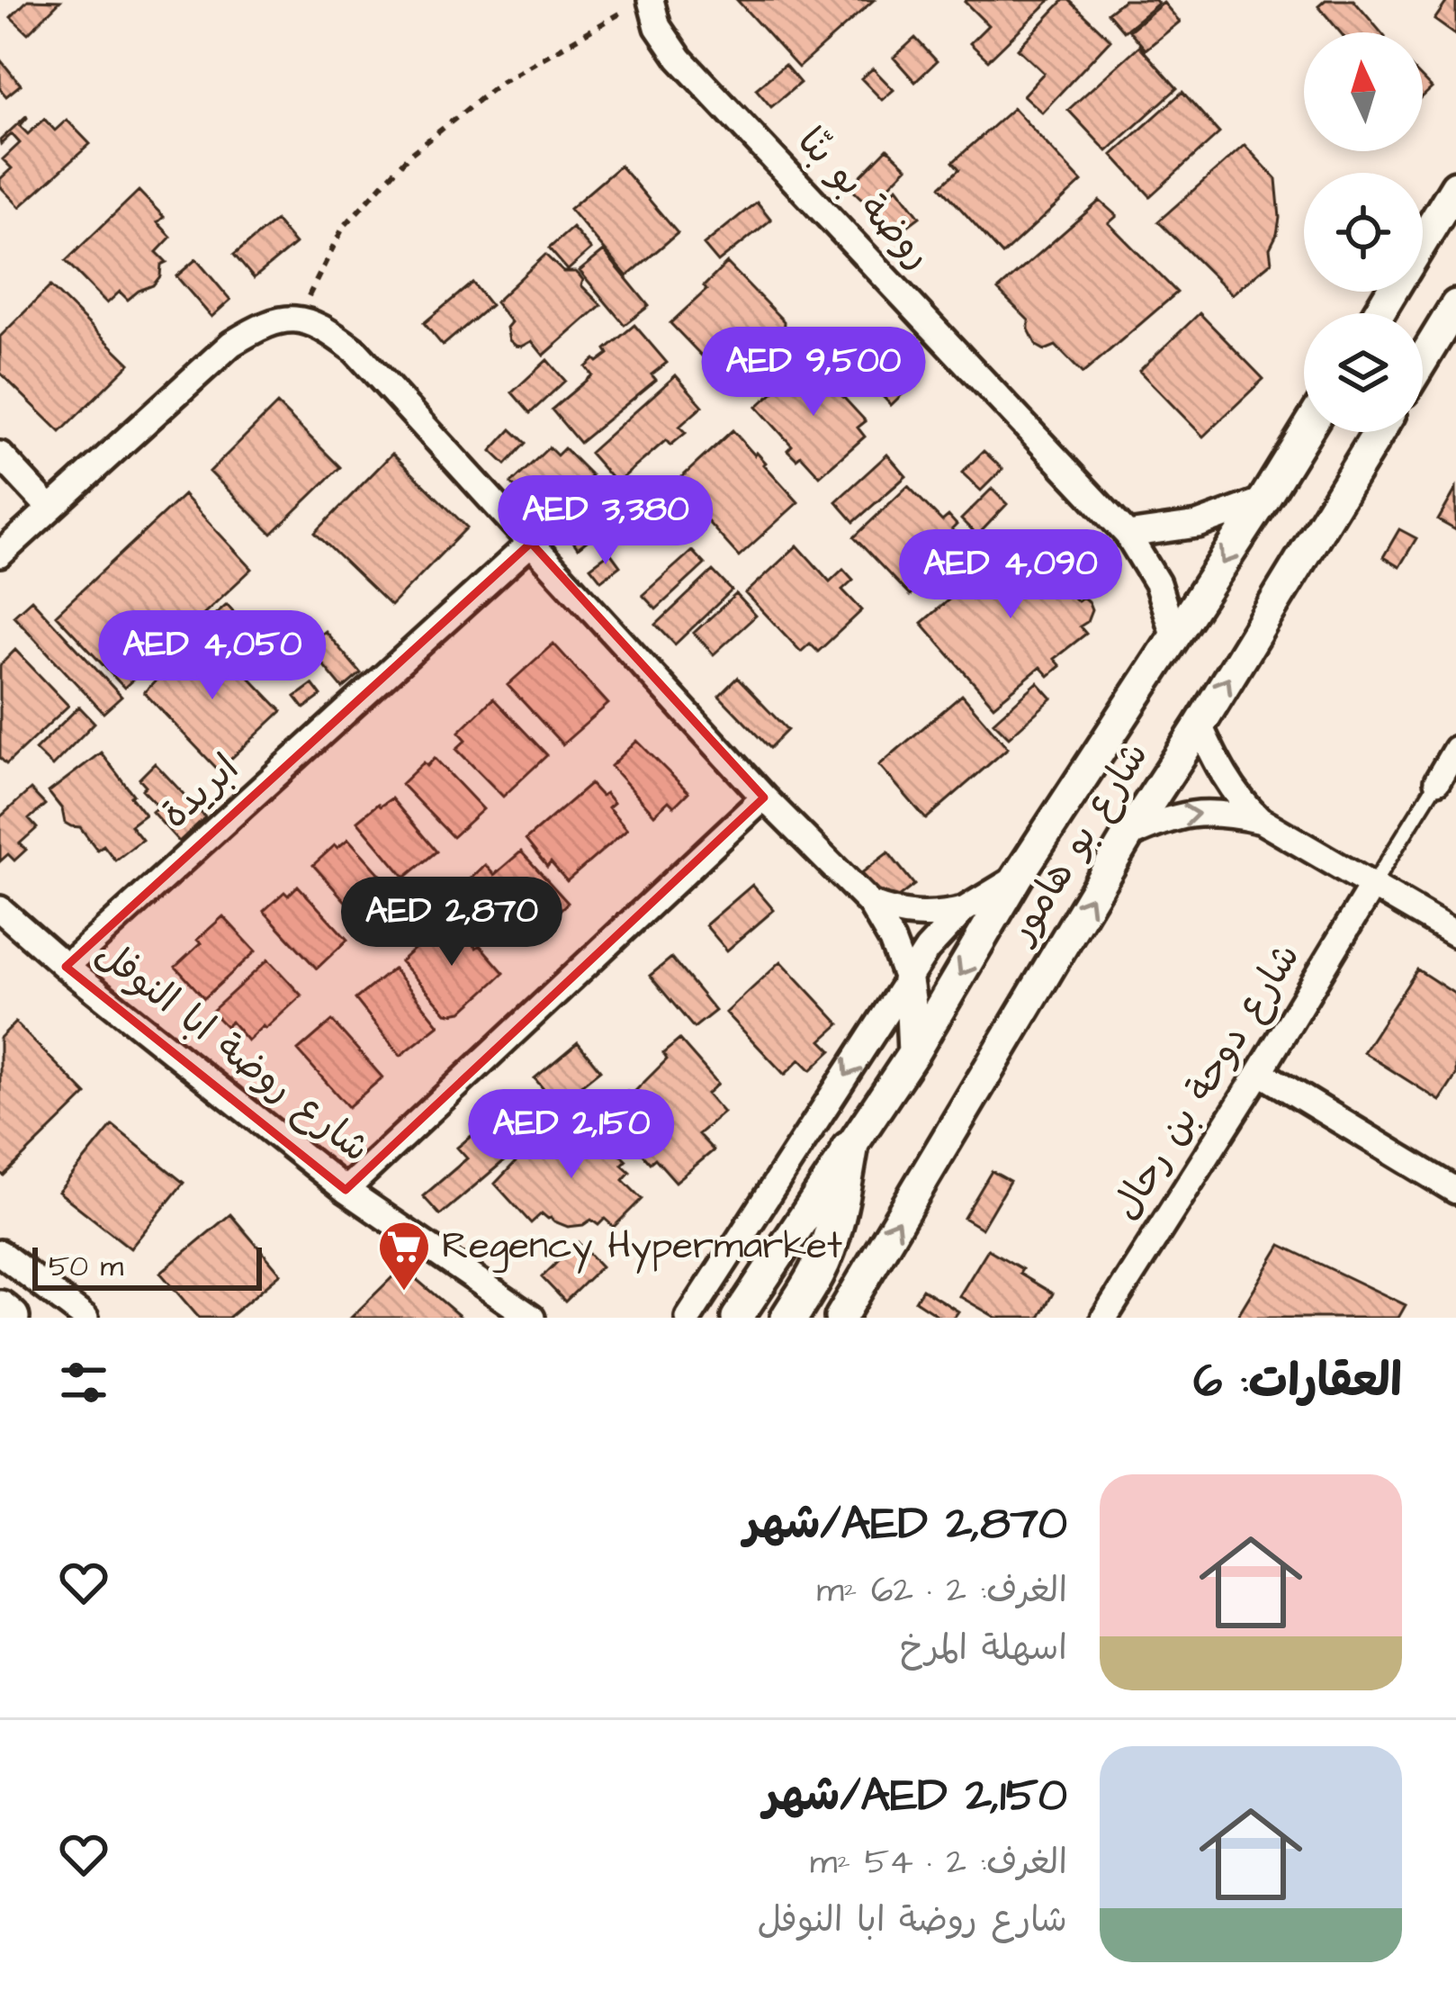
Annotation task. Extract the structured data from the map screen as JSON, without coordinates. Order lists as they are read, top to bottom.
{
  "streets": {
    "street": [
      "روضة بو بنّا",
      "ابريدة",
      "شارع بو هامور",
      "شارع روضة ابا النوفل",
      "شارع دوحة بن رحال"
    ]
  },
  "crossings": [
    ["روضة بو بنّا", "شارع بو هامور"],
    ["ابريدة", "شارع روضة ابا النوفل"]
  ],
  "places": {
    "supermarket": ["Regency Hypermarket"]
  },
  "scale_bar": "50 m",
  "north": "top",
  "page": {
    "price": [
      "AED 9,500",
      "AED 3,380",
      "AED 4,090",
      "AED 4,050",
      "AED 2,870",
      "AED 2,150"
    ],
    "scale": "50 m",
    "heading": "العقارات: 6",
    "list": [
      {
        "name": "AED 2,870/شهر",
        "note": "الغرف: 2 · 62 m² · اسهلة المرخ"
      },
      {
        "name": "AED 2,150/شهر",
        "note": "الغرف: 2 · 54 m² · شارع روضة ابا النوفل"
      }
    ]
  }
}
